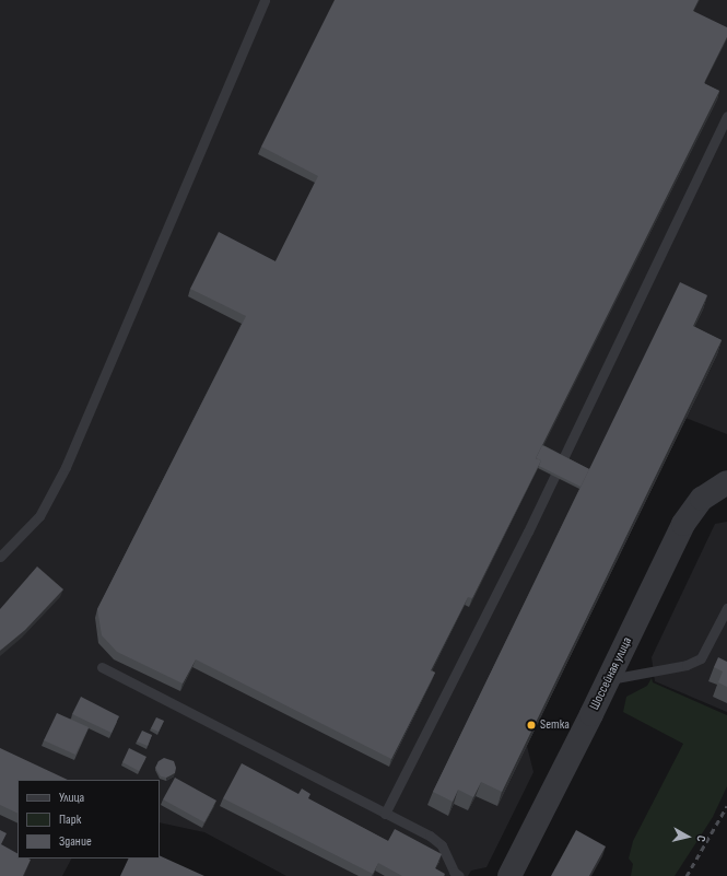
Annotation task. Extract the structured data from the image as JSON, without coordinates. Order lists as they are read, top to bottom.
{
  "streets": {
    "street": ["Шоссейная улица"]
  },
  "places": ["Sетка"],
  "legend": ["Улица", "Парк", "Здание"],
  "north": "right"
}
